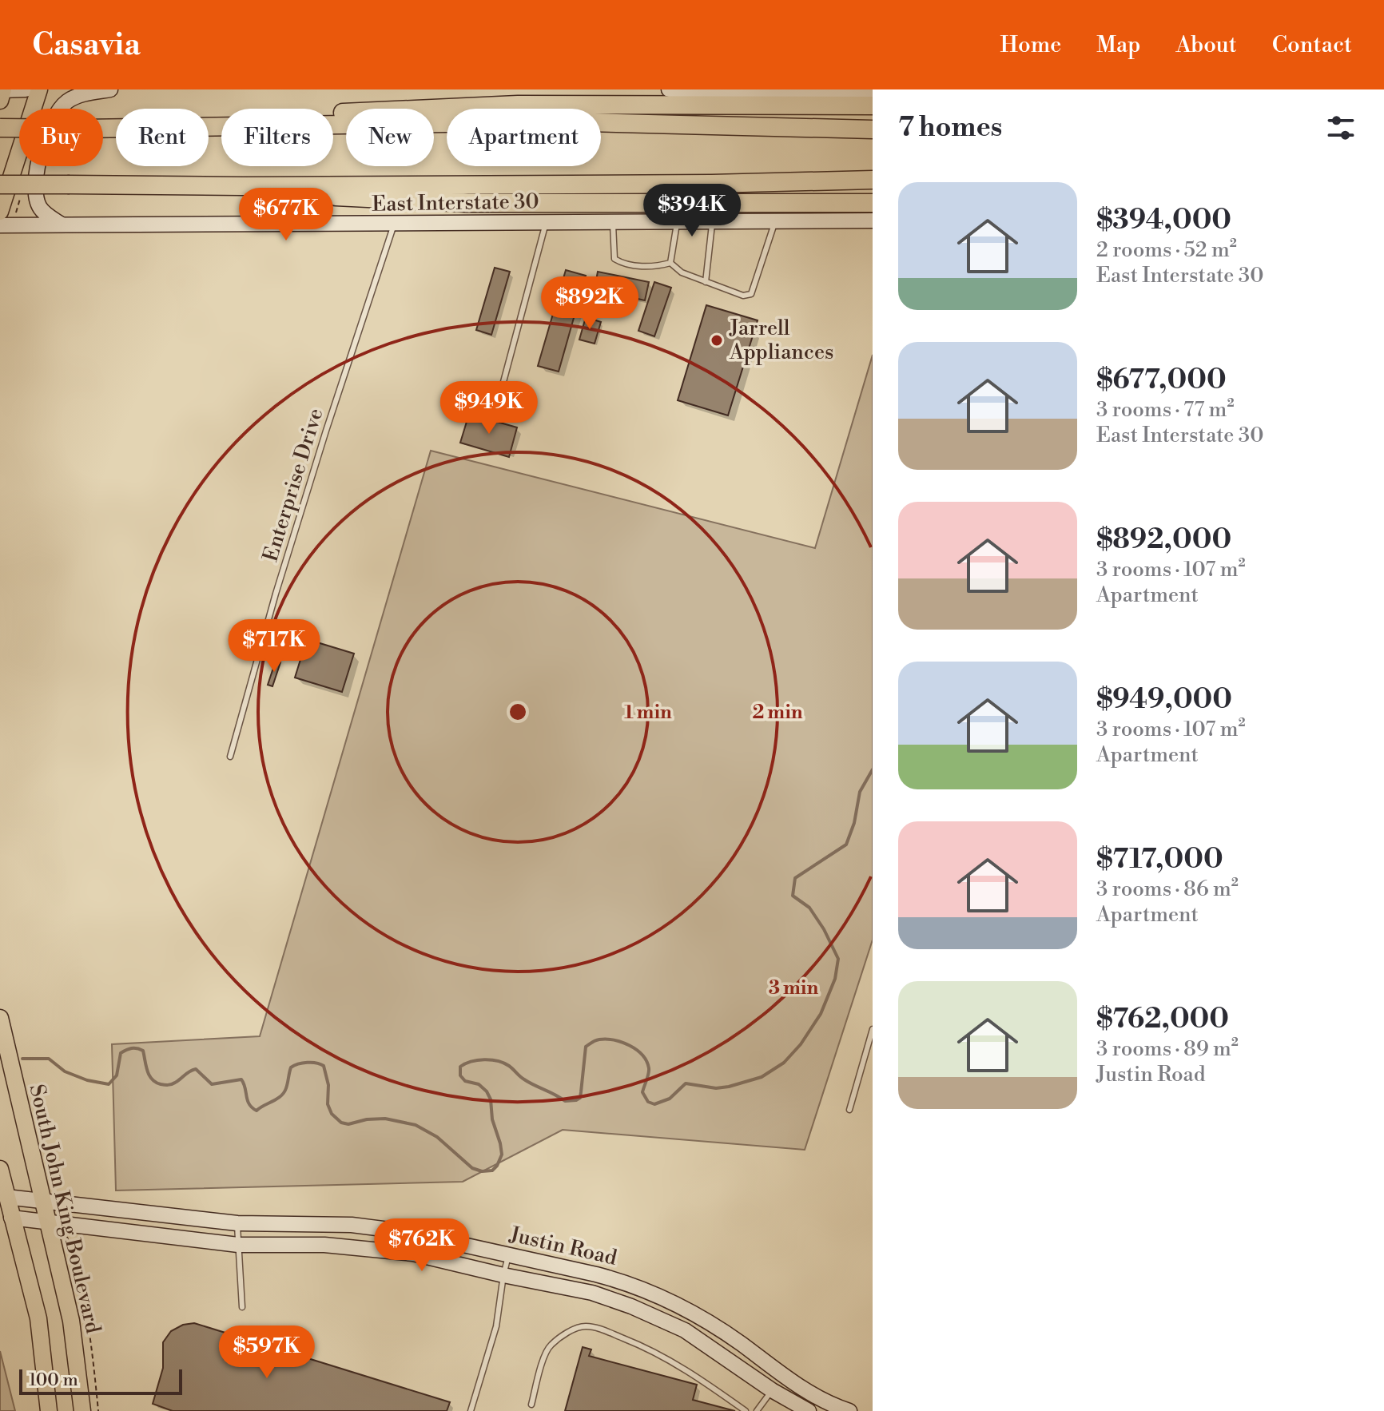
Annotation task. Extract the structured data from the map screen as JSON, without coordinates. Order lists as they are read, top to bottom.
{
  "streets": {
    "main road": ["South John King Boulevard"],
    "street": ["East Interstate 30", "Justin Road"],
    "lane": ["Enterprise Drive"]
  },
  "crossings": [
    ["East Interstate 30", "Enterprise Drive"],
    ["South John King Boulevard", "Justin Road"]
  ],
  "places": ["Jarrell Appliances"],
  "scale_bar": "100 m",
  "page": {
    "header": "Casavia",
    "nav": [
      "Home",
      "Map",
      "About",
      "Contact"
    ],
    "heading": "7 homes",
    "chip": [
      "Buy",
      "Rent",
      "Filters",
      "New",
      "Apartment"
    ],
    "list": [
      {
        "name": "$394,000",
        "note": "2 rooms · 52 m² · East Interstate 30"
      },
      {
        "name": "$677,000",
        "note": "3 rooms · 77 m² · East Interstate 30"
      },
      {
        "name": "$892,000",
        "note": "3 rooms · 107 m² · Apartment"
      },
      {
        "name": "$949,000",
        "note": "3 rooms · 107 m² · Apartment"
      },
      {
        "name": "$717,000",
        "note": "3 rooms · 86 m² · Apartment"
      },
      {
        "name": "$762,000",
        "note": "3 rooms · 89 m² · Justin Road"
      }
    ],
    "price": [
      "$394K",
      "$677K",
      "$892K",
      "$949K",
      "$717K",
      "$762K",
      "$597K"
    ],
    "scale": "100 m"
  },
  "rings": ["1 min", "2 min", "3 min"]
}
